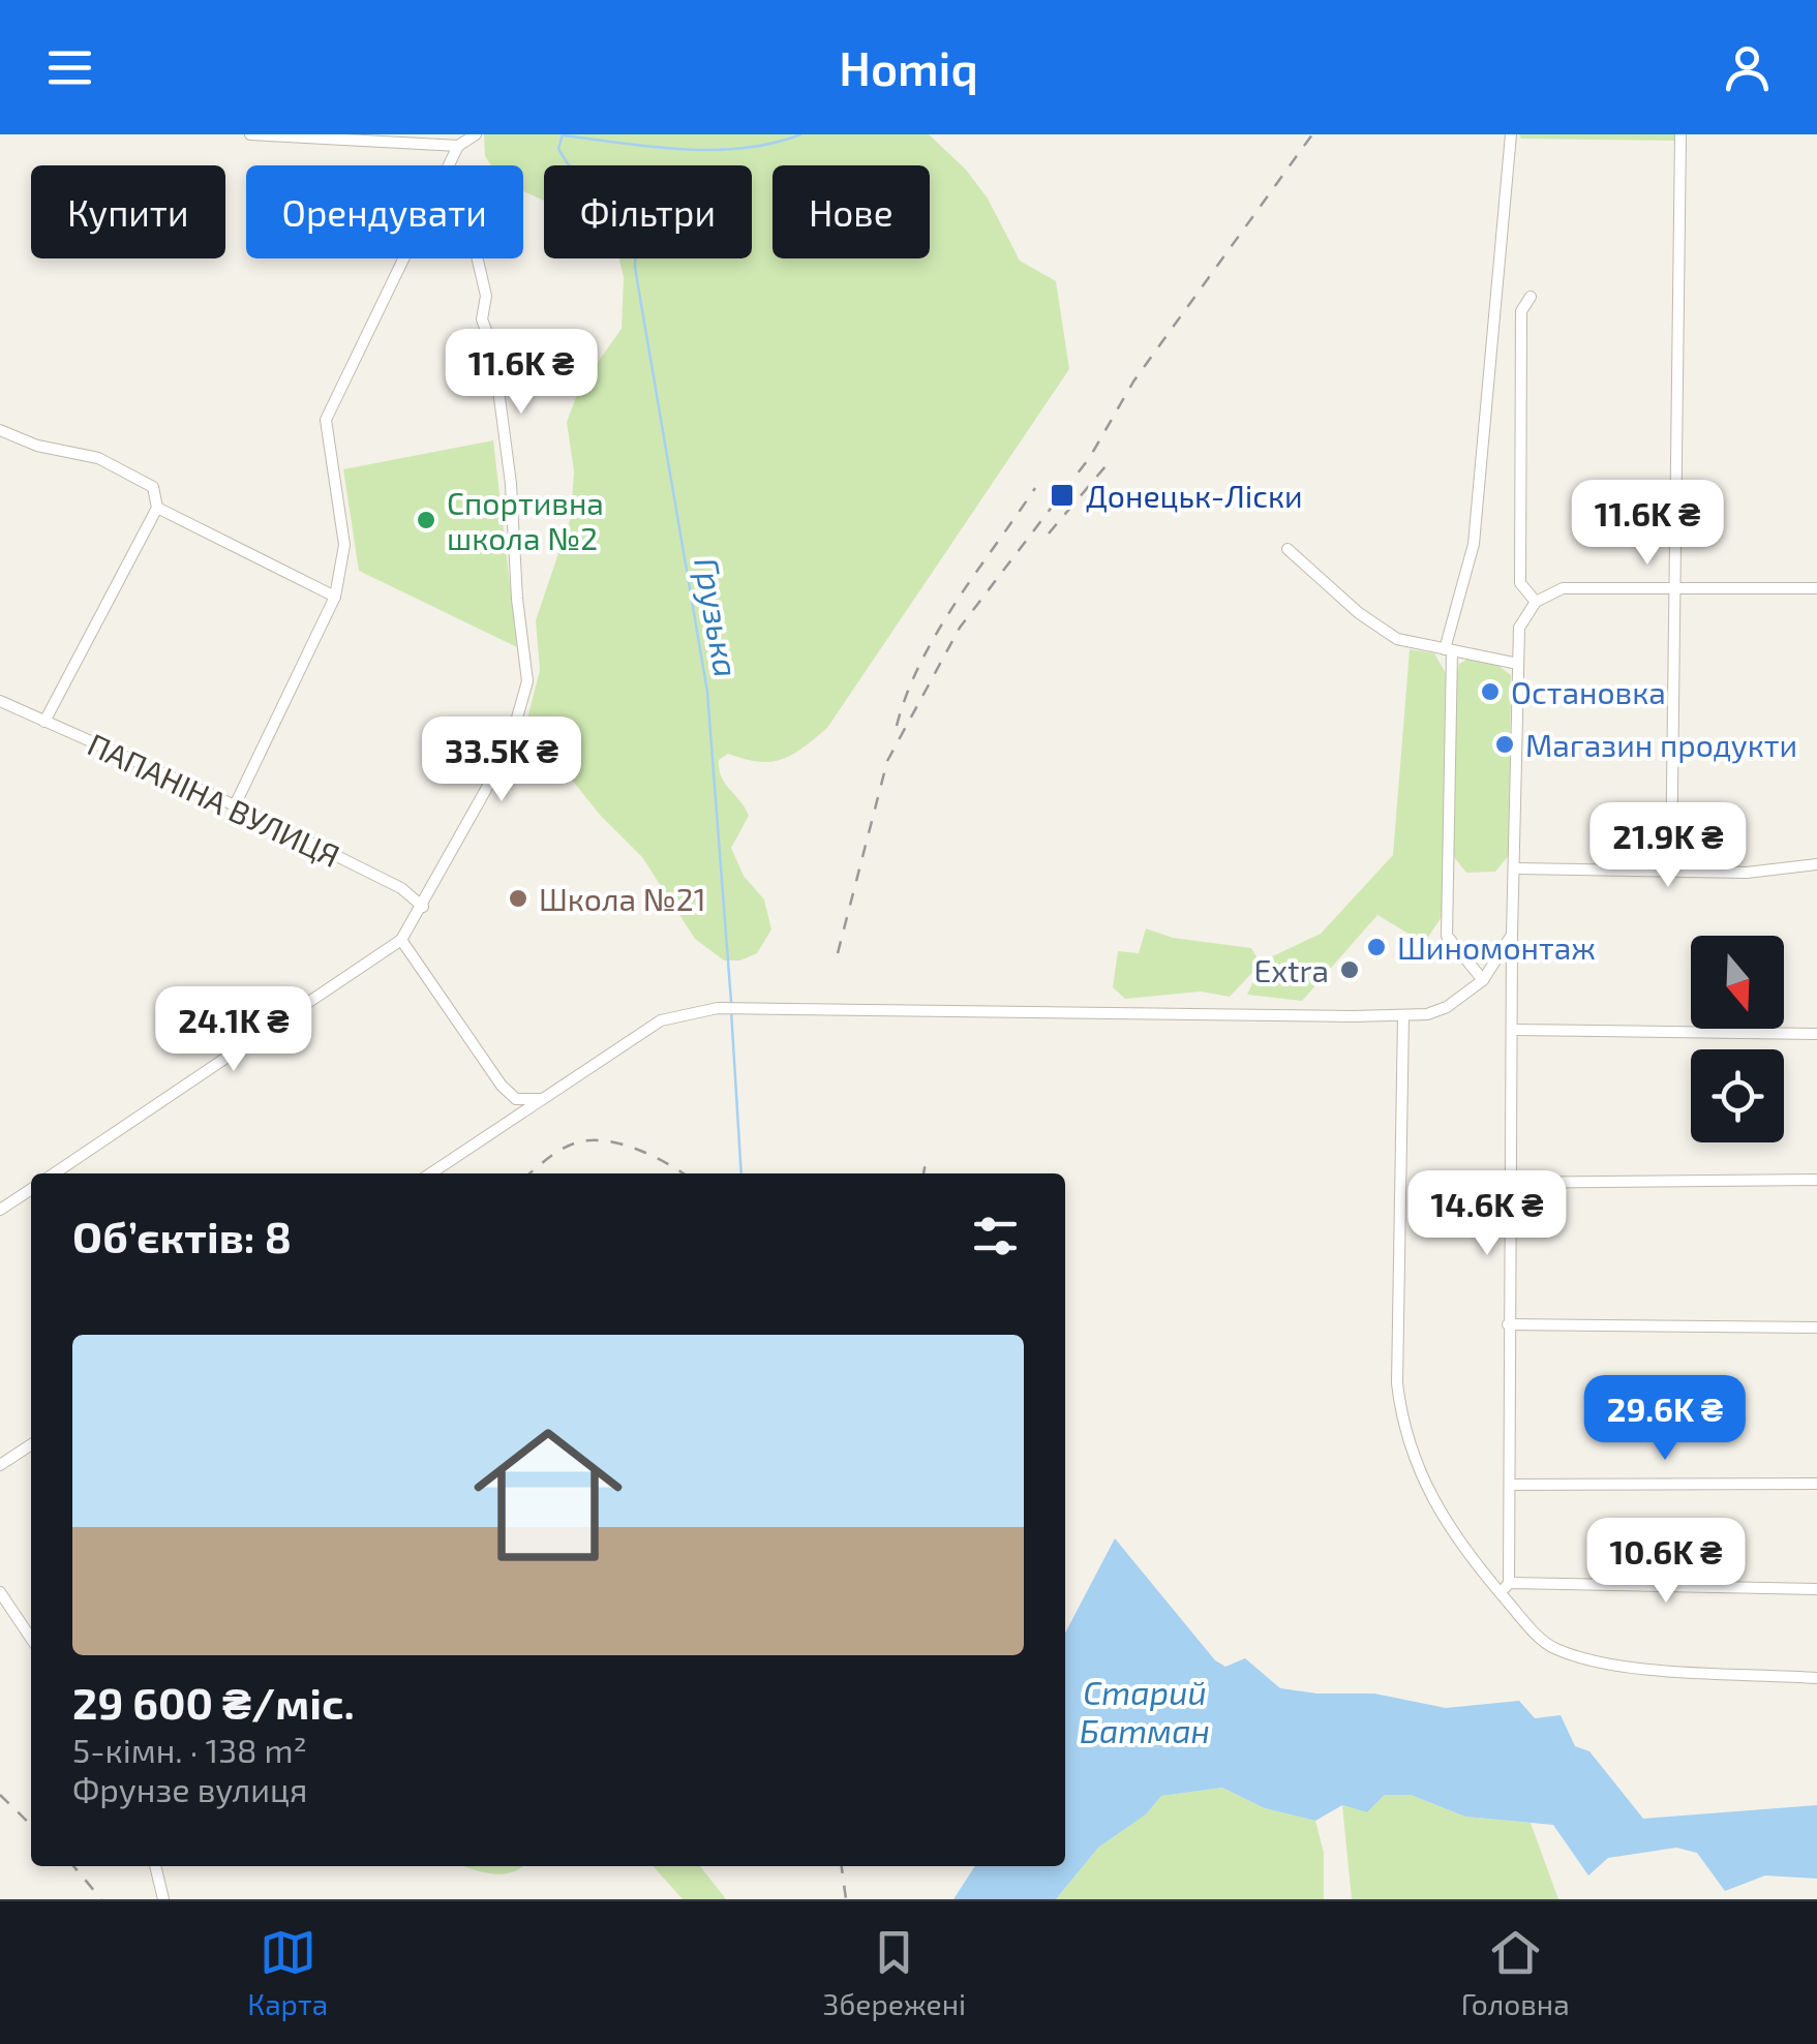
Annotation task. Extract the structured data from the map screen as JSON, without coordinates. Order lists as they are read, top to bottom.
{
  "streets": {
    "street": ["ПАПАНІНА ВУЛИЦЯ"]
  },
  "water": ["Грузька", "Старий Батман"],
  "places": {
    "transit": ["Донецьк-Ліски"],
    "other": [
      "Спортивна школа №2",
      "Остановка",
      "Магазин продукти",
      "Школа №21",
      "Шиномонтаж",
      "Extra"
    ]
  },
  "north": "bottom",
  "page": {
    "header": "Homiq",
    "chip": [
      "Купити",
      "Орендувати",
      "Фільтри",
      "Нове"
    ],
    "price": [
      "11.6K ₴",
      "11.6K ₴",
      "33.5K ₴",
      "21.9K ₴",
      "24.1K ₴",
      "14.6K ₴",
      "29.6K ₴",
      "10.6K ₴"
    ],
    "heading": "Об’єктів: 8",
    "list": [
      {
        "name": "29 600 ₴/міс.",
        "note": "5-кімн. · 138 m² · Фрунзе вулиця"
      }
    ],
    "tabs": ["Карта", "Збережені", "Головна"]
  }
}
